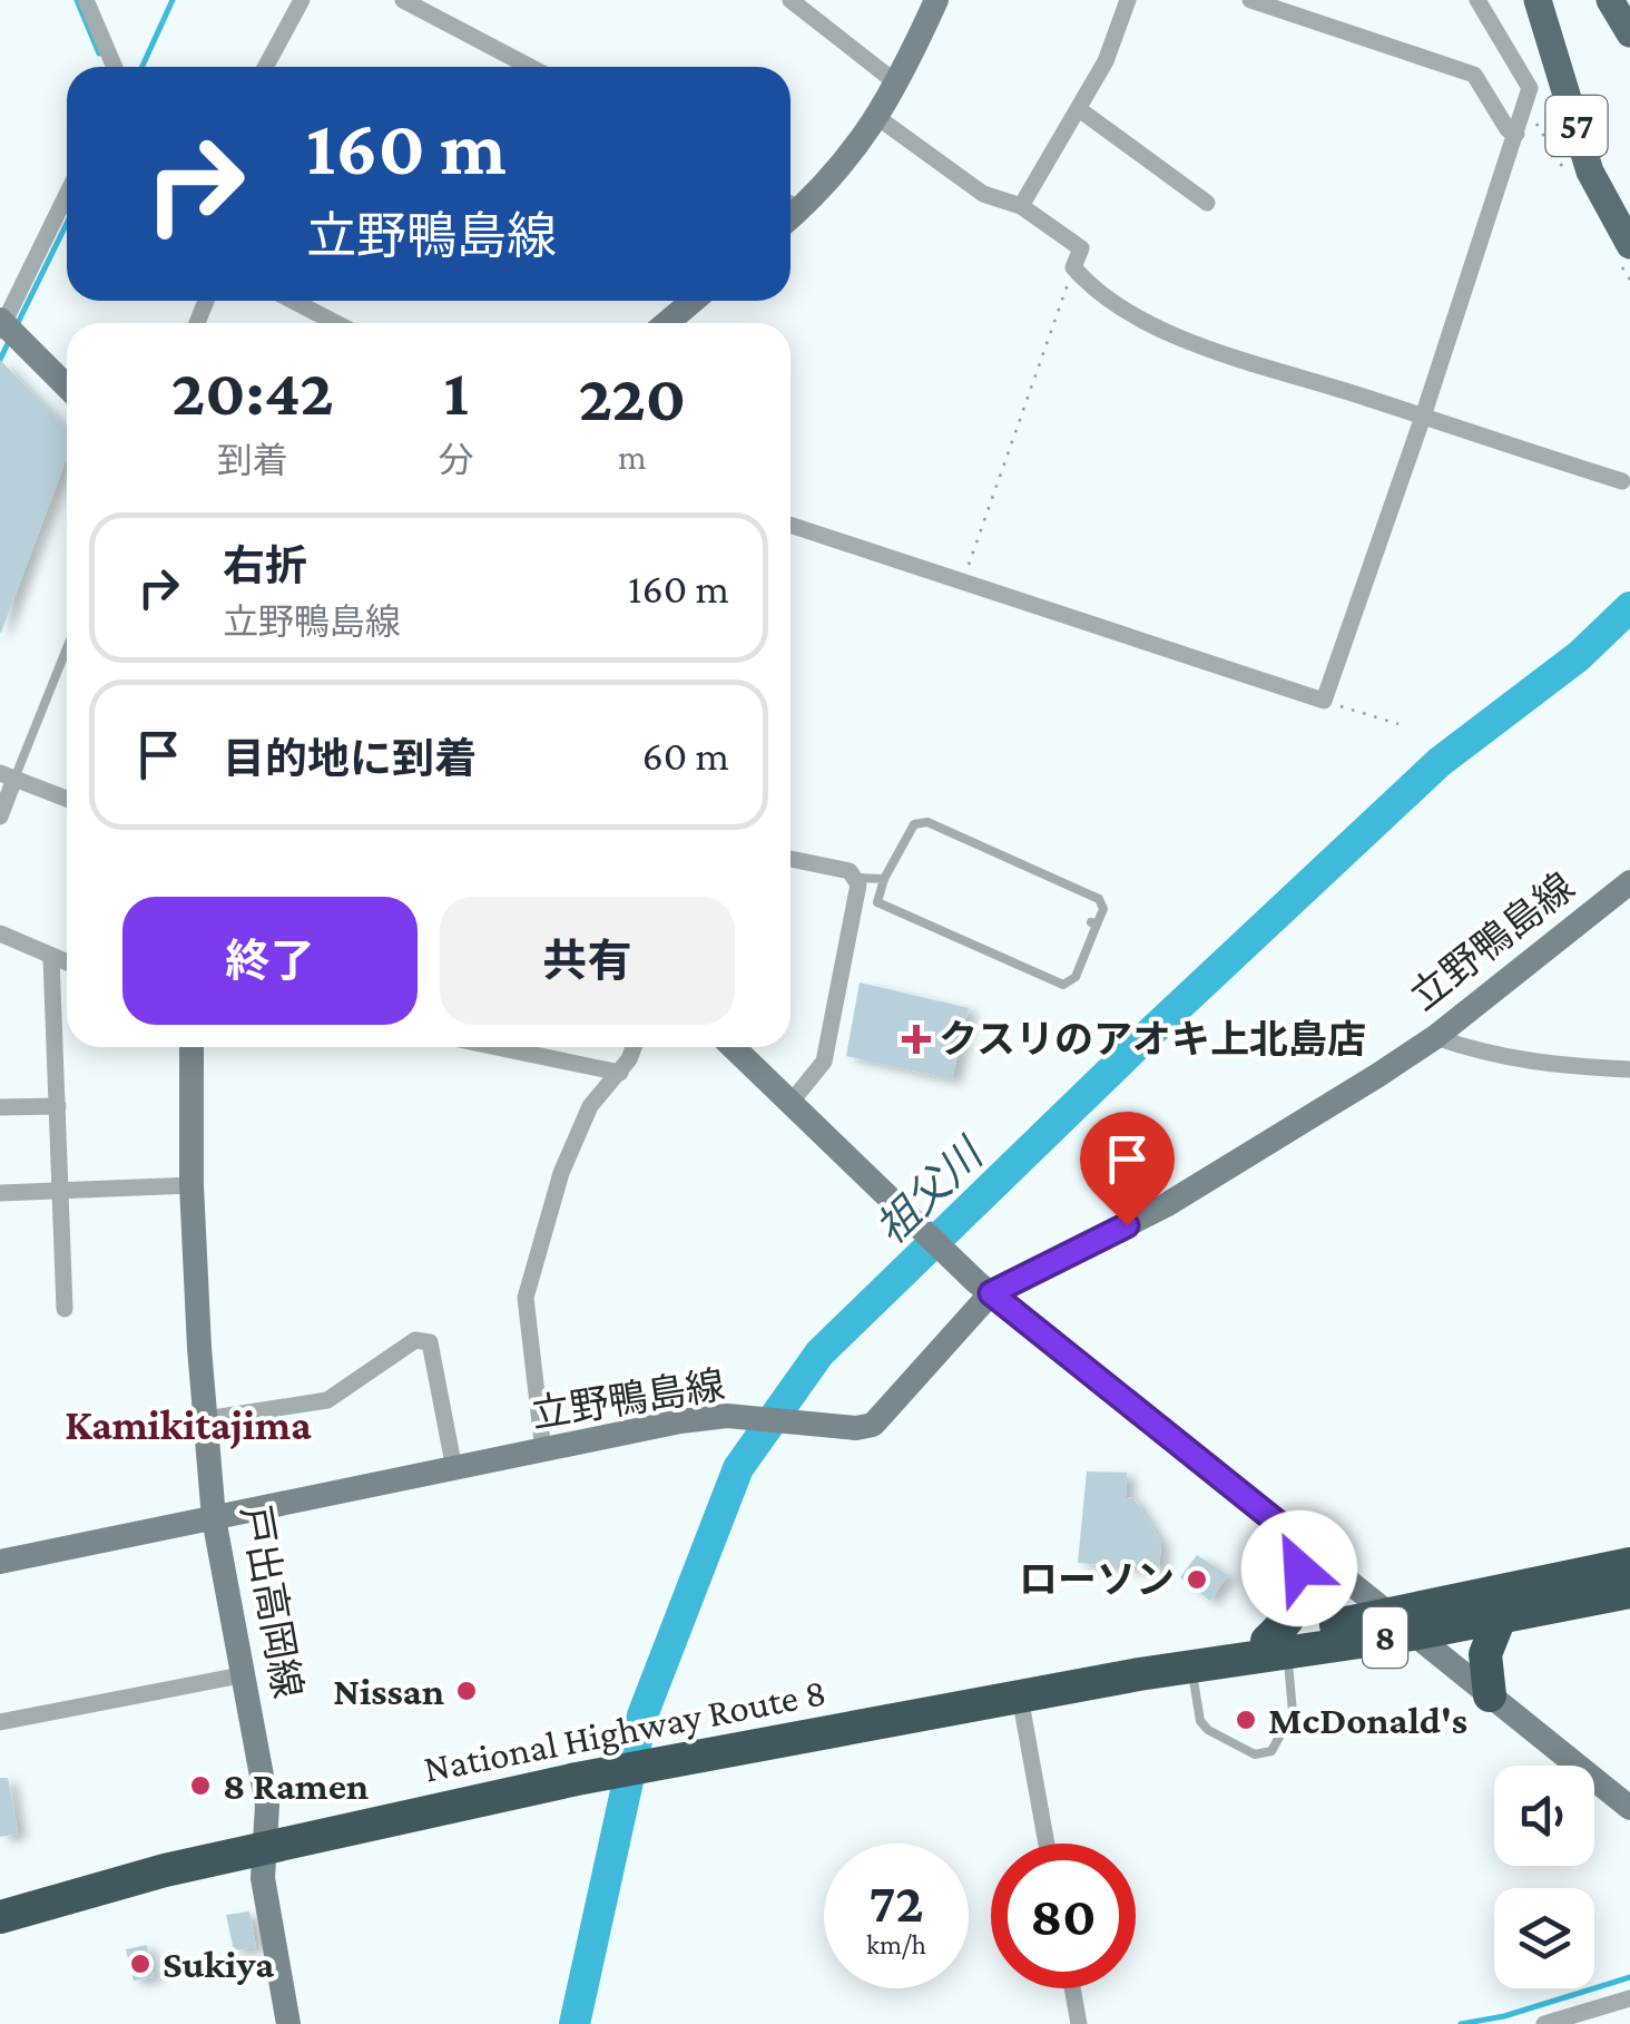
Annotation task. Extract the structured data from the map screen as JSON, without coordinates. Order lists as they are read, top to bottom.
{
  "streets": {
    "highway": ["8", "National Highway Route 8"],
    "main road": ["57", "立野鴨島線", "戸出高岡線"]
  },
  "crossings": [
    ["立野鴨島線", "戸出高岡線"],
    ["戸出高岡線", "National Highway Route 8"]
  ],
  "districts": ["Kamikitajima"],
  "water": ["祖父川"],
  "places": {
    "health": ["クスリのアオキ上北島店"],
    "other": [
      "ローソン",
      "Nissan",
      "McDonald's",
      "8 Ramen",
      "Sukiya"
    ]
  },
  "page": {
    "turn": ["160 m", "立野鴨島線"],
    "eta": [
      "20:42",
      "到着",
      "1",
      "分",
      "220",
      "m"
    ],
    "list": [
      {
        "name": "右折",
        "note": "立野鴨島線",
        "value": "160 m"
      },
      {
        "name": "目的地に到着",
        "value": "60 m"
      }
    ],
    "buttons": ["終了", "共有"],
    "speed": "72 km/h",
    "limit": "80"
  }
}
